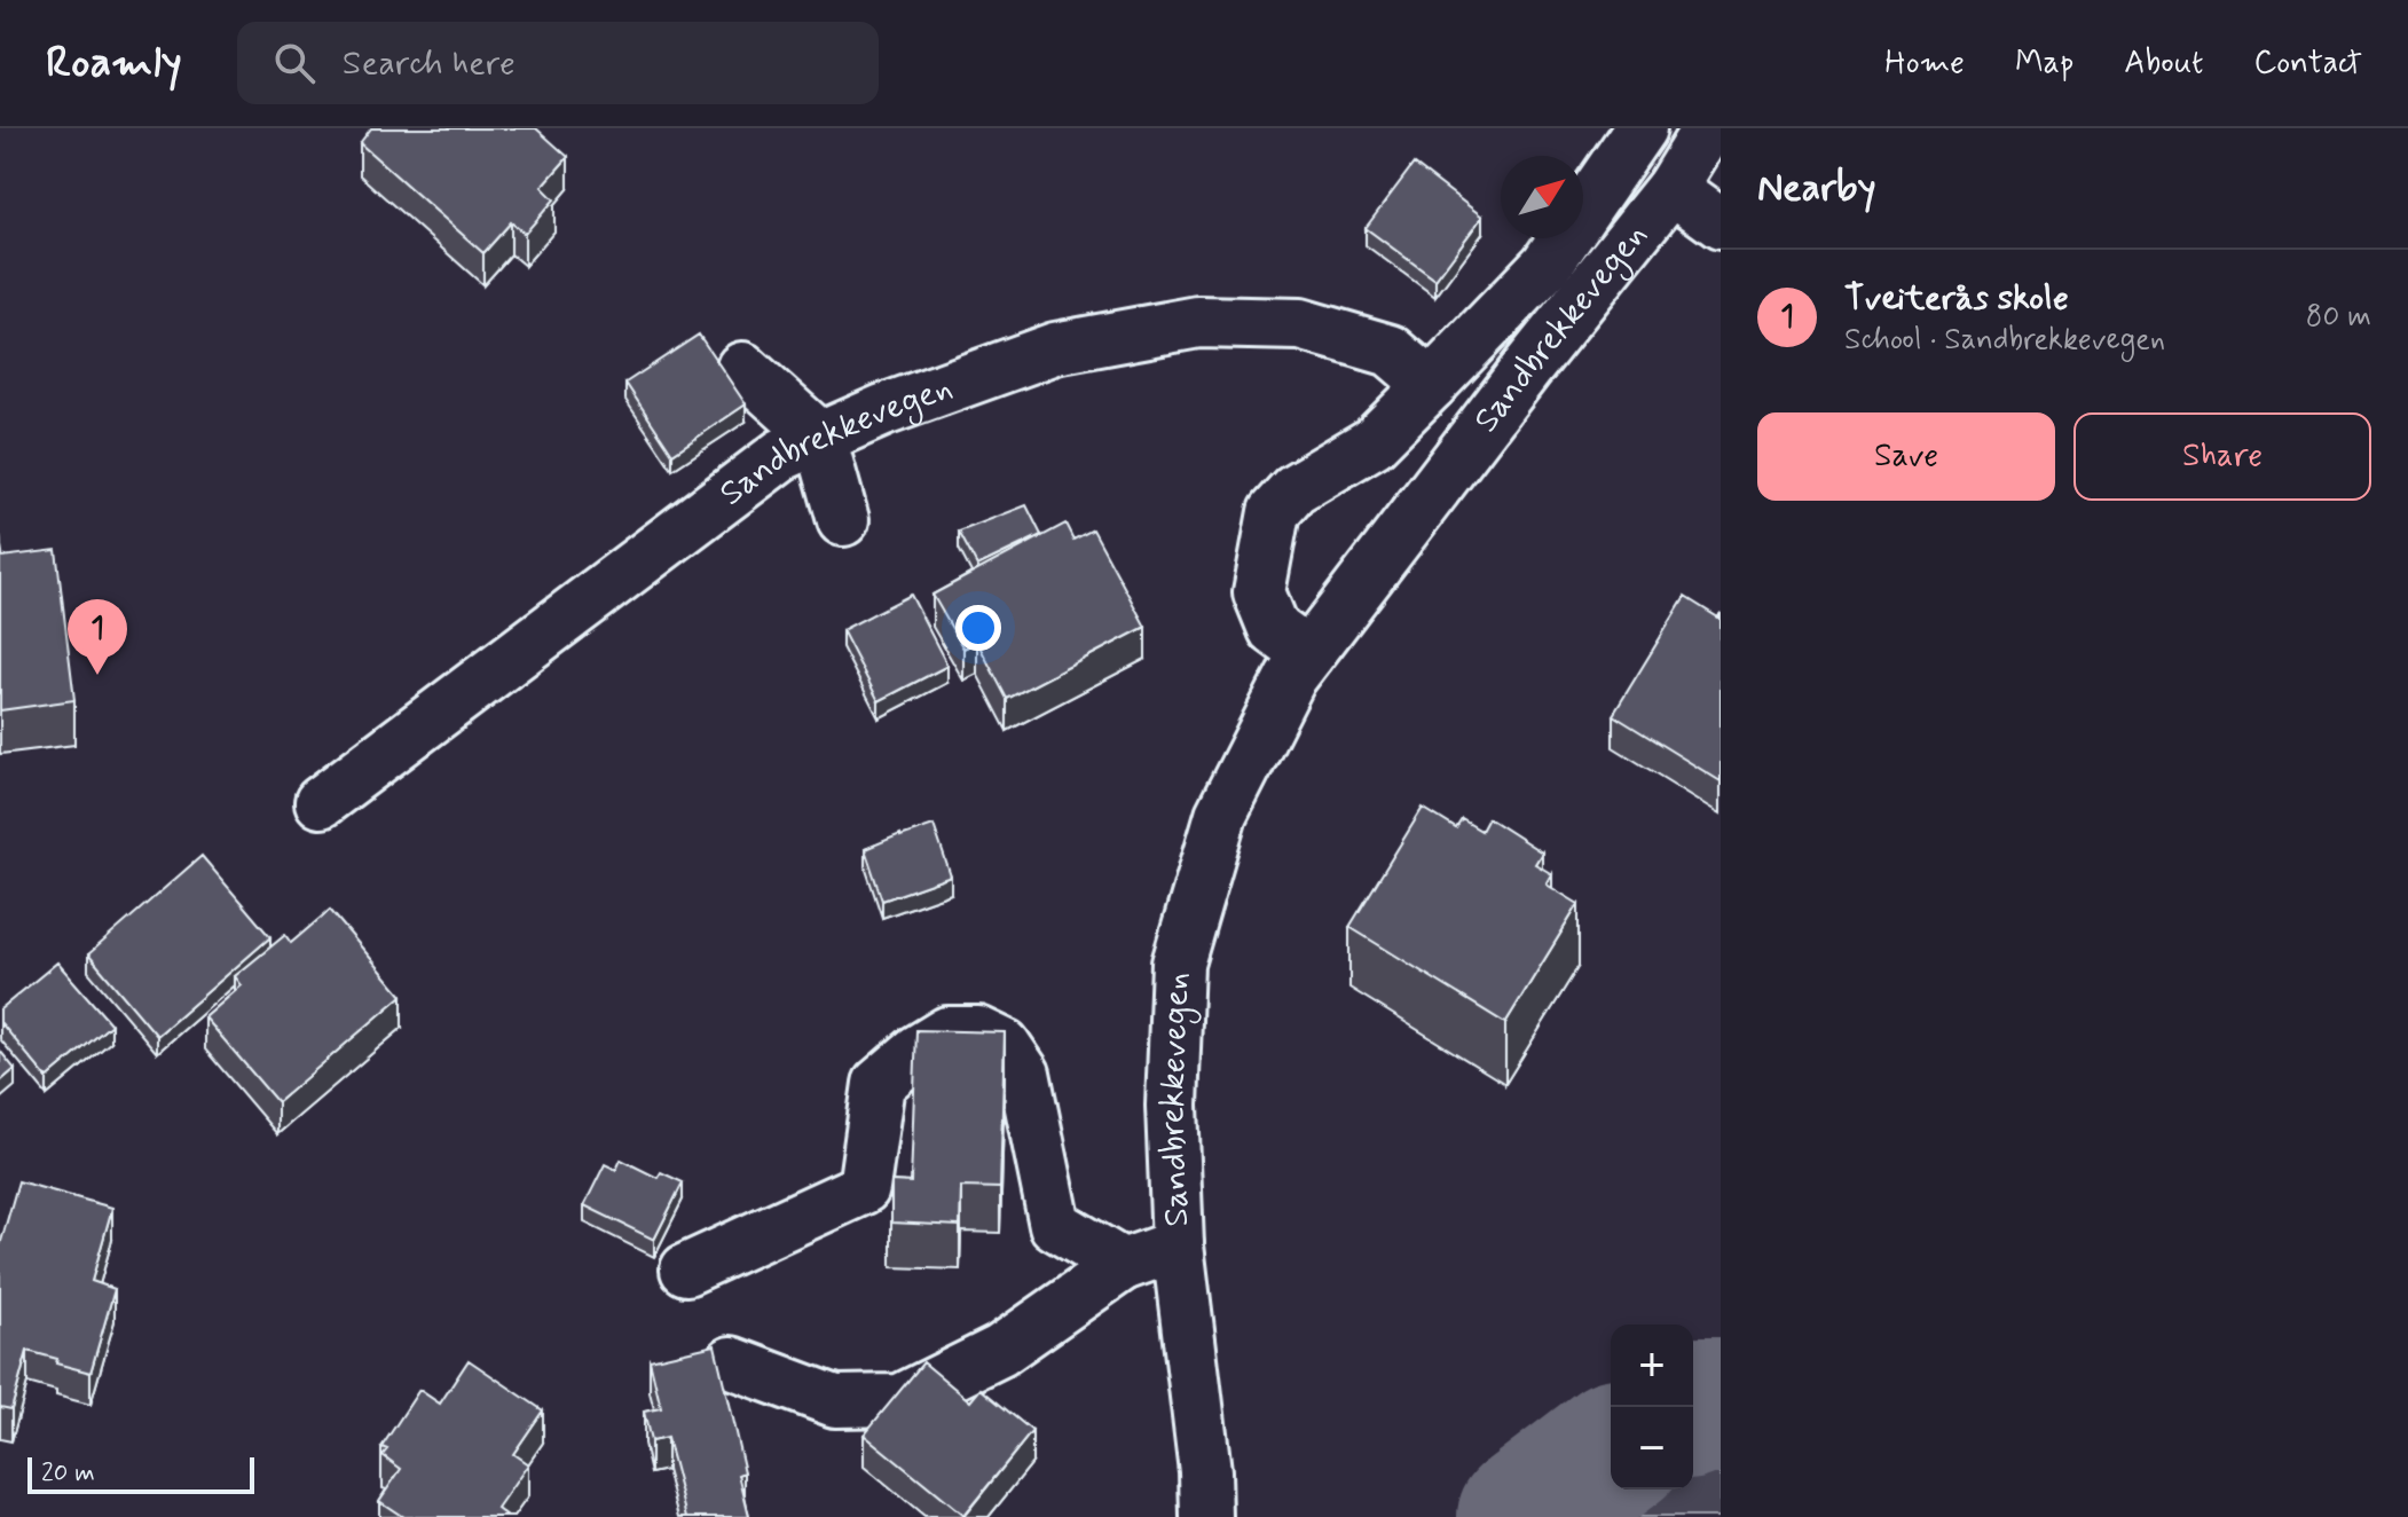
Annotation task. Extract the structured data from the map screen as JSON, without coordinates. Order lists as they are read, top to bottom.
{
  "streets": {
    "street": ["Sandbrekkevegen"]
  },
  "scale_bar": "20 m",
  "north": "top right",
  "page": {
    "header": "Roamly",
    "search": "Search here",
    "nav": [
      "Home",
      "Map",
      "About",
      "Contact"
    ],
    "heading": "Nearby",
    "list": [
      {
        "mark": "1",
        "name": "Tveiterås skole",
        "note": "School · Sandbrekkevegen",
        "value": "80 m"
      }
    ],
    "buttons": ["Save", "Share"],
    "pins": "1",
    "map_buttons": ["+", "−"],
    "scale": "20 m"
  }
}
